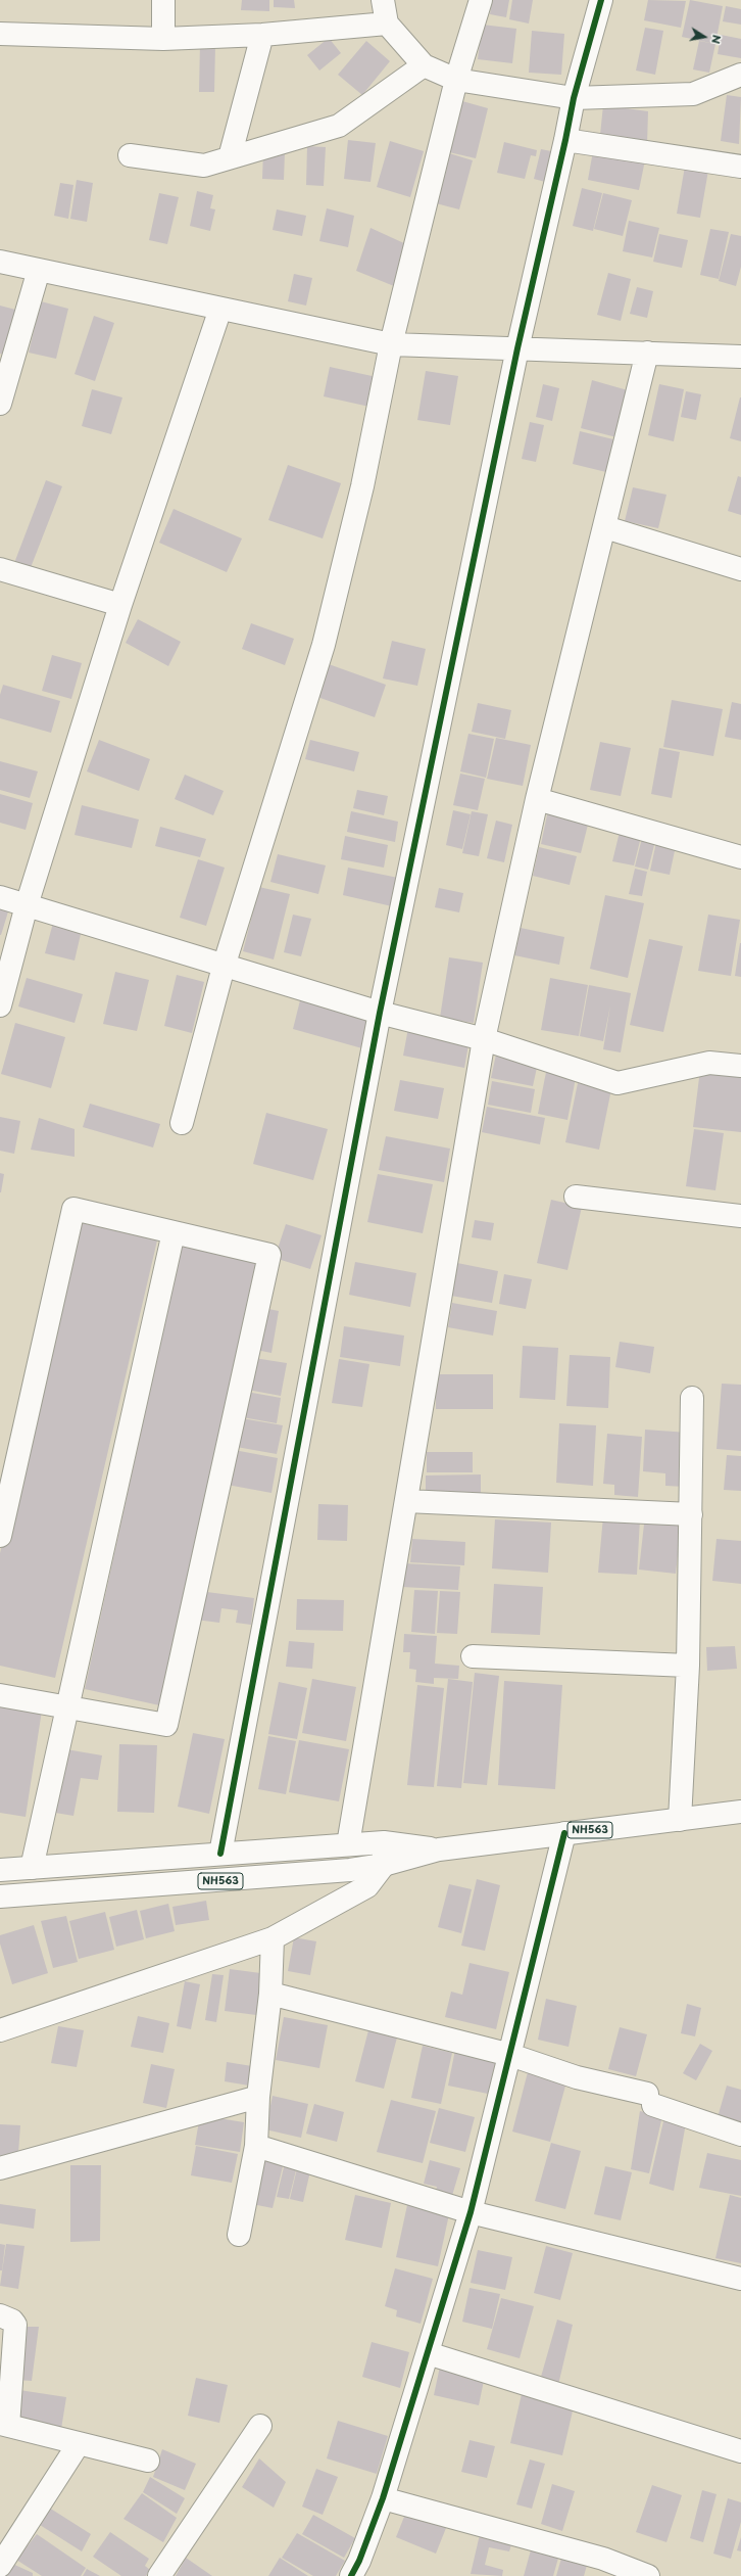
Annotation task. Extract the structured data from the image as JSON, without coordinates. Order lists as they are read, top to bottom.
{
  "streets": {
    "main road": ["NH563"]
  },
  "north": "right"
}
